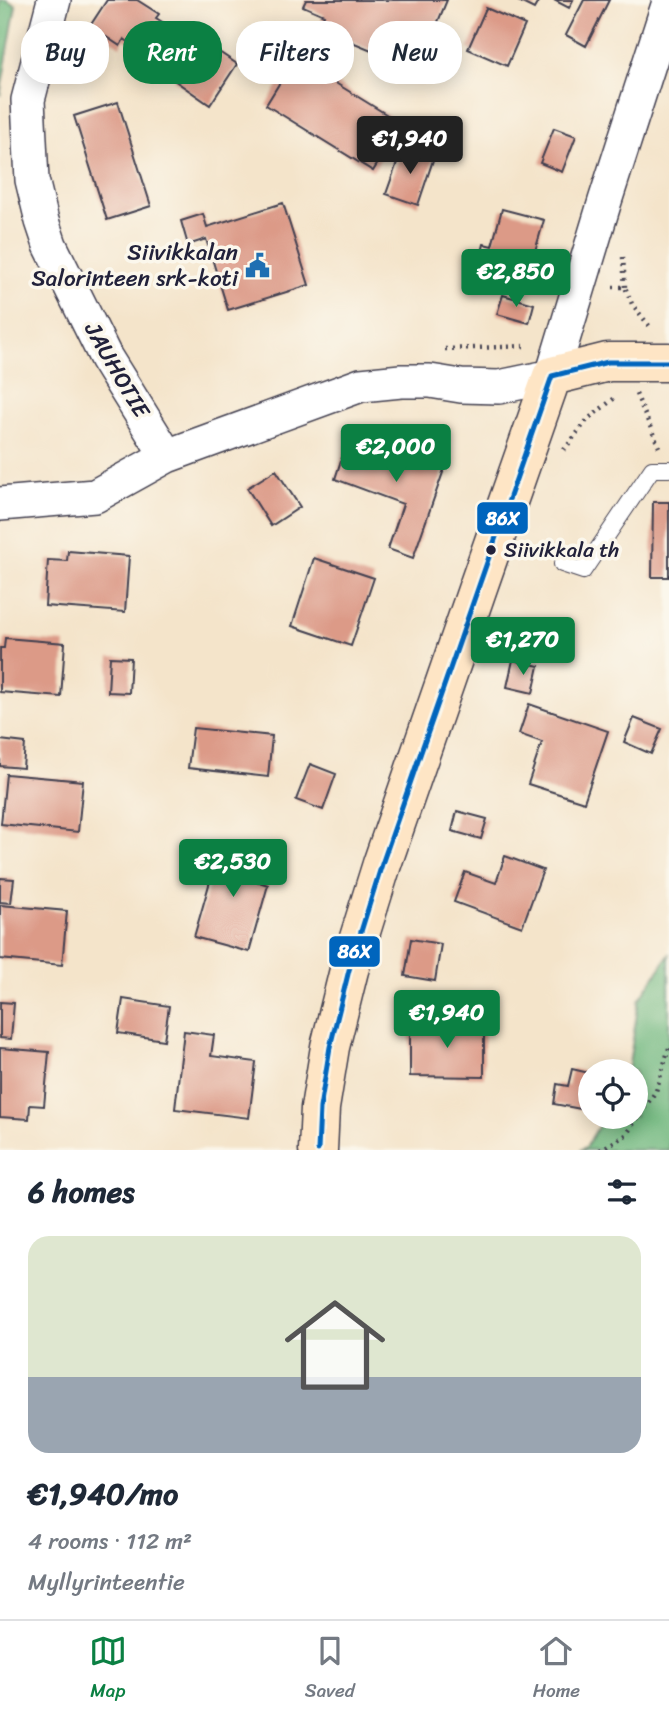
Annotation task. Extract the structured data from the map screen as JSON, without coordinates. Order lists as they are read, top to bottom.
{
  "streets": {
    "street": ["JAUHOTIE"]
  },
  "places": {
    "public building": ["Siivikkalan Salorinteen srk-koti"],
    "other": ["Siivikkala th"]
  },
  "lines": ["transit line 86X"],
  "page": {
    "chip": [
      "Buy",
      "Rent",
      "Filters",
      "New"
    ],
    "price": [
      "€1,940",
      "€2,850",
      "€2,000",
      "€1,270",
      "€2,530",
      "€1,940"
    ],
    "heading": "6 homes",
    "list": [
      {
        "name": "€1,940/mo",
        "note": "4 rooms · 112 m² · Myllyrinteentie"
      }
    ],
    "tabs": ["Map", "Saved", "Home"]
  }
}
